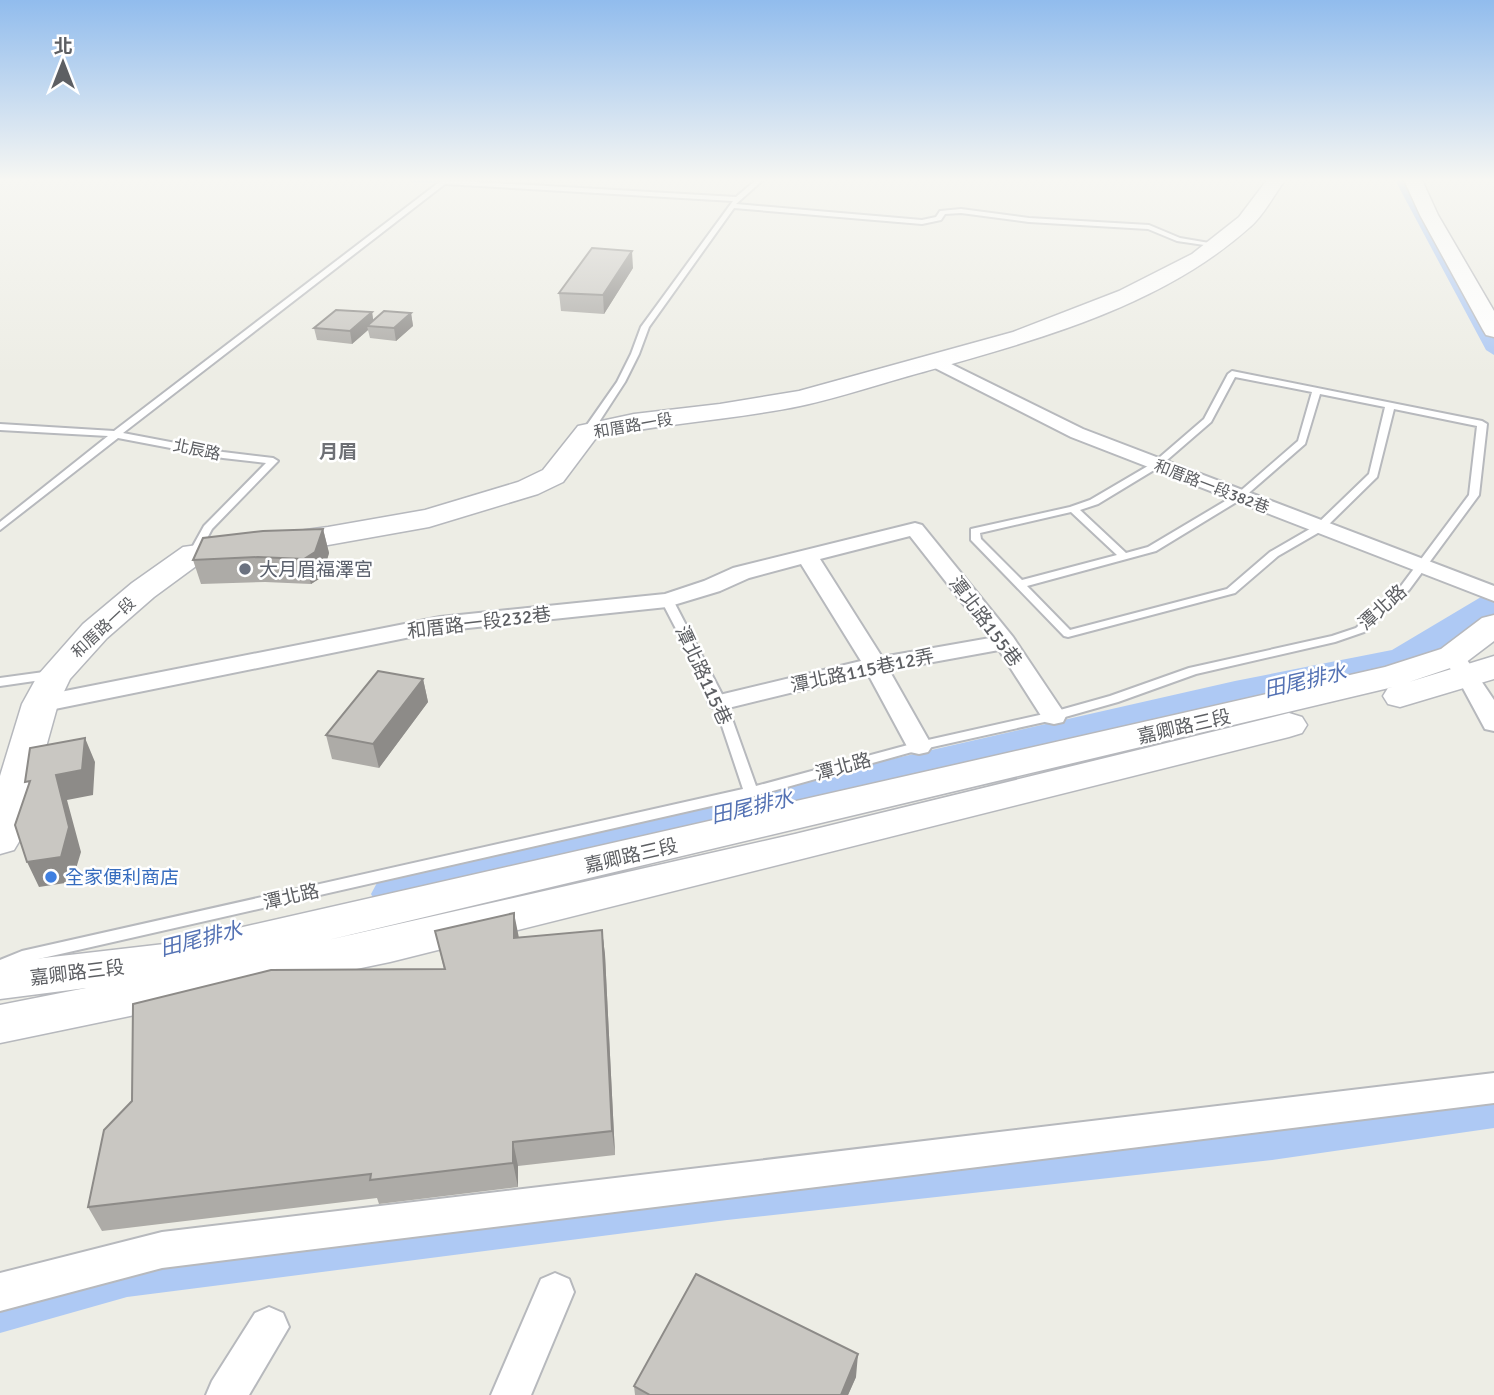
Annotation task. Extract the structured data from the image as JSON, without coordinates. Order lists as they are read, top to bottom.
{
  "streets": {
    "street": [
      "和厝路一段",
      "和厝路一段382巷",
      "潭北路155巷",
      "和厝路一段232巷",
      "潭北路115巷12弄",
      "嘉卿路三段"
    ],
    "lane": ["北辰路", "潭北路", "潭北路115巷"]
  },
  "crossings": [
    ["和厝路一段", "北辰路"],
    ["和厝路一段", "和厝路一段382巷"],
    ["和厝路一段", "和厝路一段232巷"],
    ["和厝路一段382巷", "潭北路"],
    ["潭北路", "潭北路155巷"],
    ["潭北路", "潭北路115巷"],
    ["潭北路155巷", "和厝路一段232巷"],
    ["潭北路155巷", "潭北路115巷12弄"],
    ["和厝路一段232巷", "潭北路115巷"],
    ["潭北路115巷12弄", "潭北路115巷"]
  ],
  "districts": ["月眉"],
  "water": ["田尾排水"],
  "places": ["大月眉福澤宮", "全家便利商店"],
  "north": "top"
}
